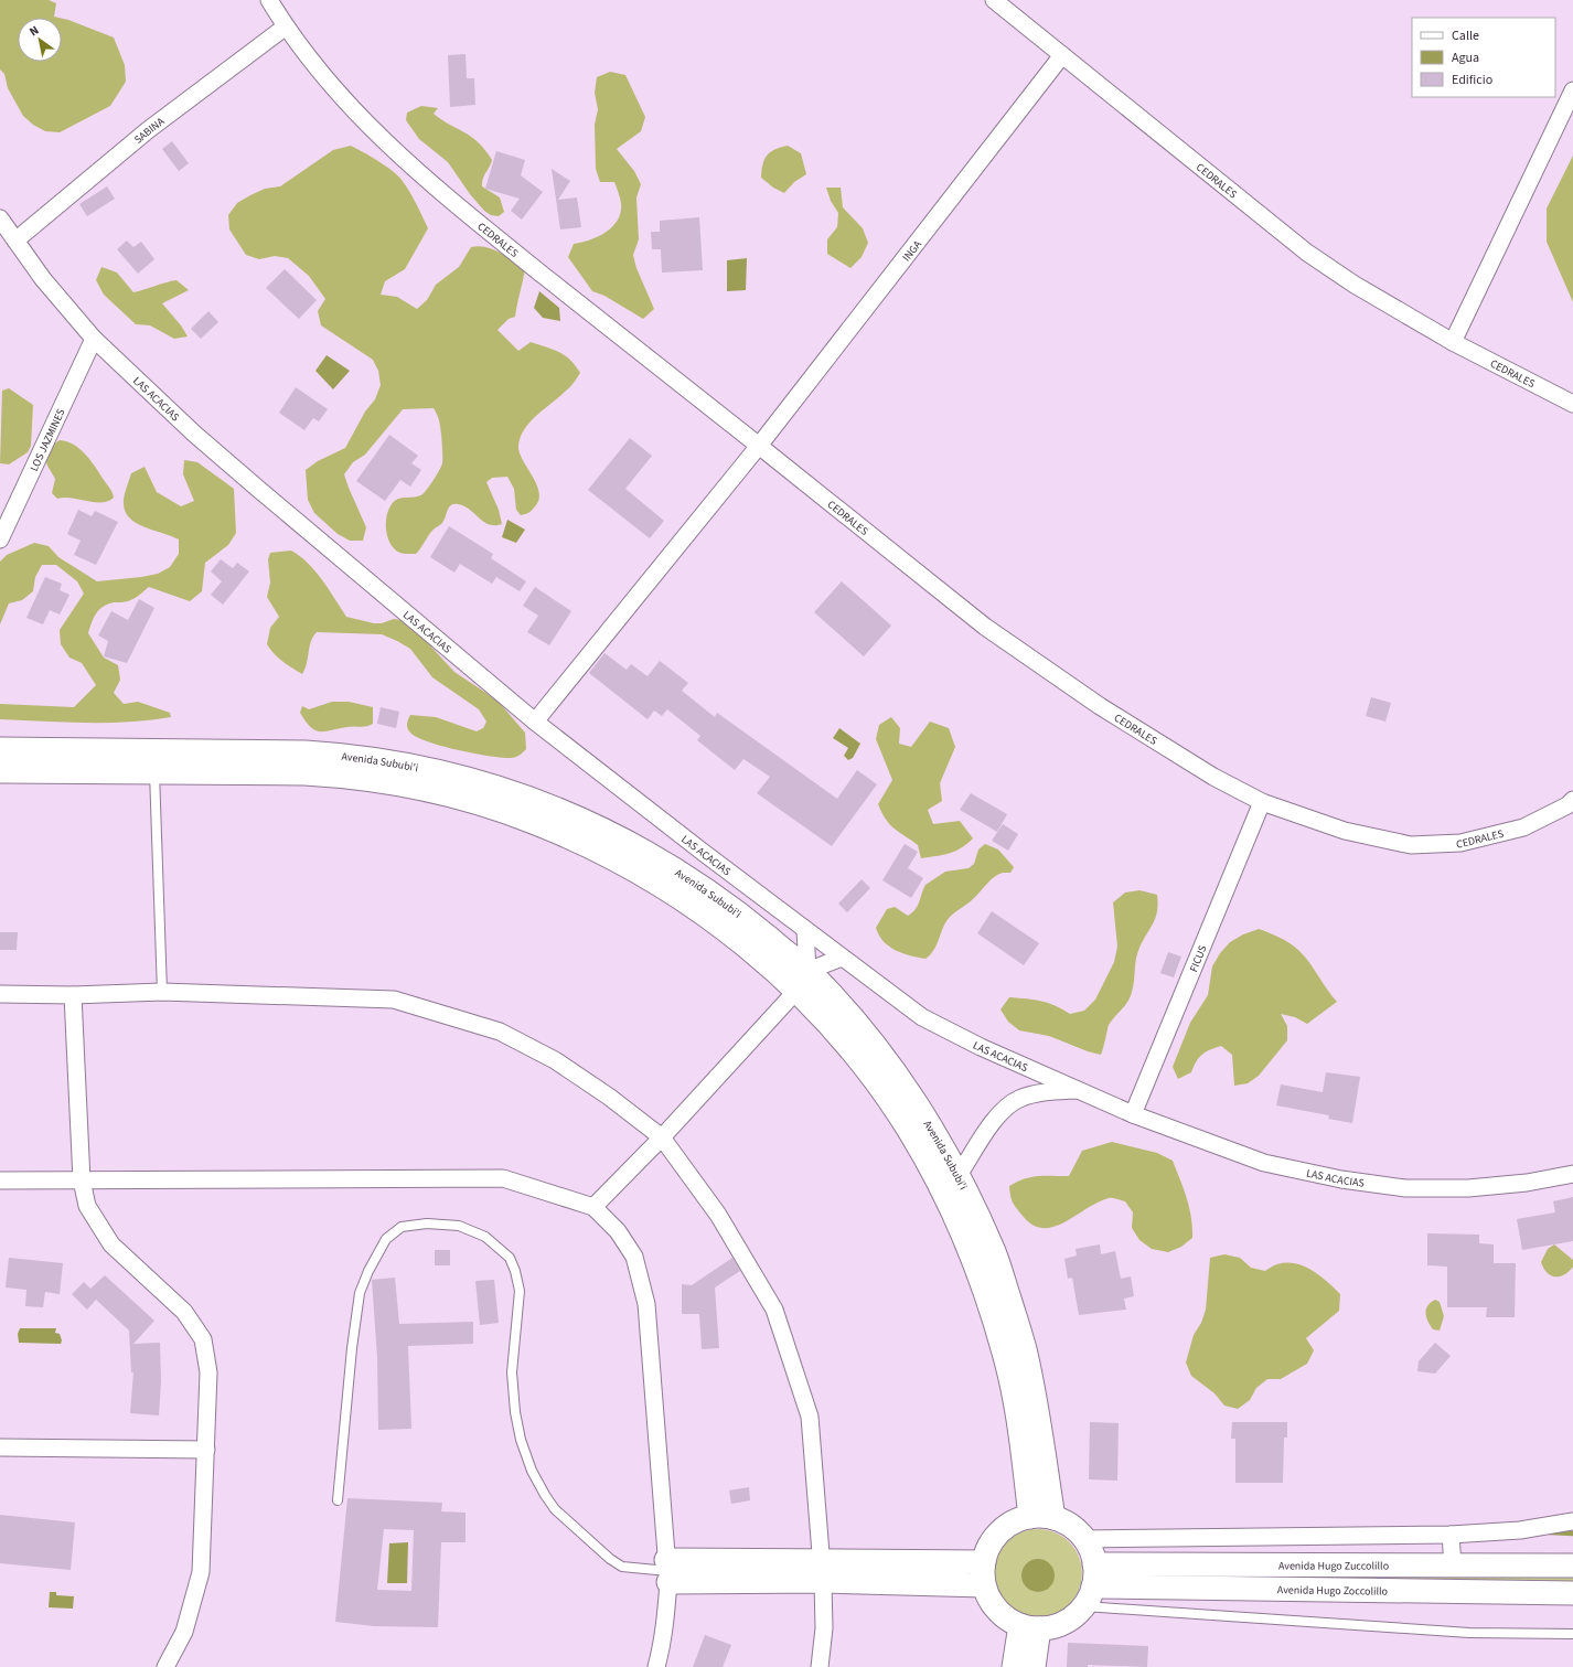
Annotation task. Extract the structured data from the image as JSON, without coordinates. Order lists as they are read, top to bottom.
{
  "streets": {
    "street": [
      "SABINA",
      "CEDRALES",
      "INGA",
      "LAS ACACIAS",
      "LOS JAZMINES",
      "Avenida Sububi'i",
      "FICUS",
      "Avenida Hugo Zuccolillo",
      "Avenida Hugo Zoccolillo"
    ]
  },
  "crossings": [
    ["SABINA", "CEDRALES"],
    ["SABINA", "LAS ACACIAS"],
    ["CEDRALES", "INGA"],
    ["CEDRALES", "FICUS"],
    ["LAS ACACIAS", "LOS JAZMINES"],
    ["LAS ACACIAS", "FICUS"],
    ["Avenida Sububi'i", "Avenida Hugo Zuccolillo"],
    ["Avenida Sububi'i", "Avenida Hugo Zoccolillo"],
    ["Avenida Hugo Zuccolillo", "Avenida Hugo Zoccolillo"]
  ],
  "legend": ["Calle", "Agua", "Edificio"],
  "north": "top left"
}
